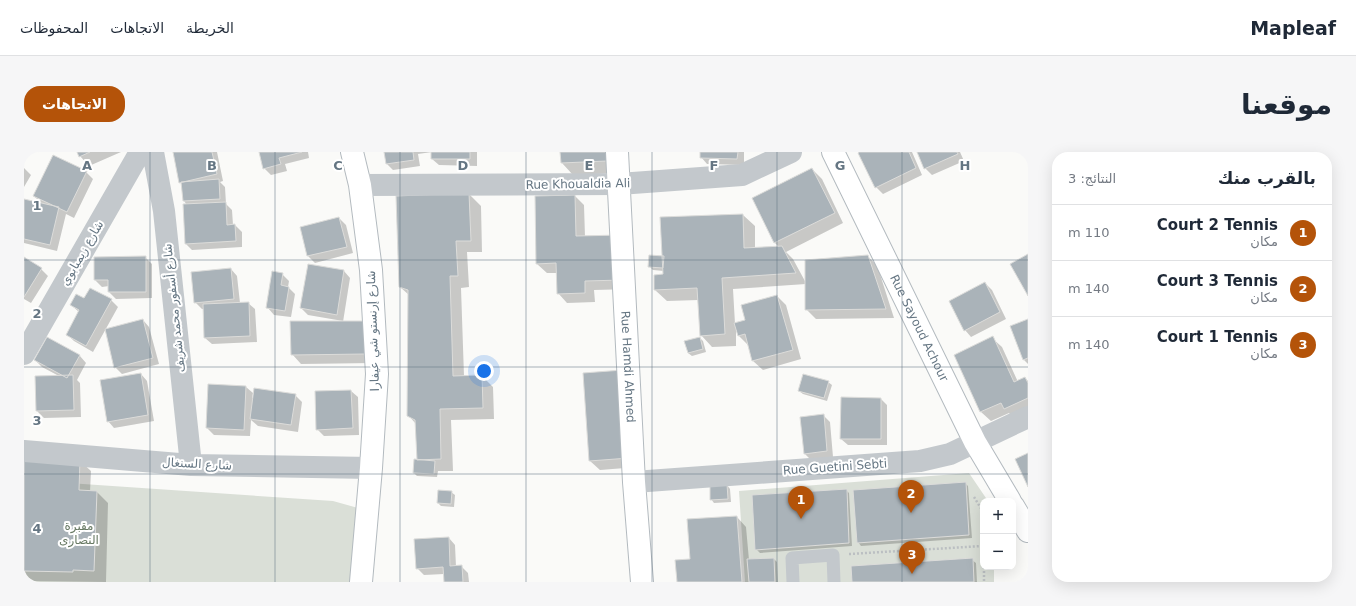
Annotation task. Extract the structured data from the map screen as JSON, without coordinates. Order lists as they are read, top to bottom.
{
  "streets": {
    "main road": ["Rue Sayoud Achour", "شارع إرنستو شي عيفارا", "Rue Hamdi Ahmed"],
    "street": [
      "Rue Khoualdia Ali",
      "شارع زيمبابوي",
      "شارع أسفور محمد شريف",
      "شارع السنغال",
      "Rue Guetini Sebti"
    ]
  },
  "crossings": [
    ["Rue Khoualdia Ali", "شارع إرنستو شي عيفارا"],
    ["Rue Khoualdia Ali", "Rue Hamdi Ahmed"],
    ["شارع أسفور محمد شريف", "شارع السنغال"],
    ["Rue Sayoud Achour", "Rue Guetini Sebti"],
    ["شارع إرنستو شي عيفارا", "شارع السنغال"],
    ["Rue Hamdi Ahmed", "Rue Guetini Sebti"]
  ],
  "parks": ["مقبرة النصارى"],
  "page": {
    "header": "Mapleaf",
    "nav": ["الخريطة", "الاتجاهات", "المحفوظات"],
    "buttons": "الاتجاهات",
    "title": "موقعنا",
    "heading": ["بالقرب منك", "النتائج: 3"],
    "list": [
      {
        "mark": "1",
        "name": "Court 2 Tennis",
        "note": "مكان",
        "value": "110 m"
      },
      {
        "mark": "2",
        "name": "Court 3 Tennis",
        "note": "مكان",
        "value": "140 m"
      },
      {
        "mark": "3",
        "name": "Court 1 Tennis",
        "note": "مكان",
        "value": "140 m"
      }
    ],
    "pins": ["2", "1", "3"],
    "map_buttons": ["+", "−"]
  },
  "grid": {
    "columns": [
      "A",
      "B",
      "C",
      "D",
      "E",
      "F",
      "G",
      "H"
    ],
    "rows": [
      "1",
      "2",
      "3",
      "4"
    ]
  }
}
